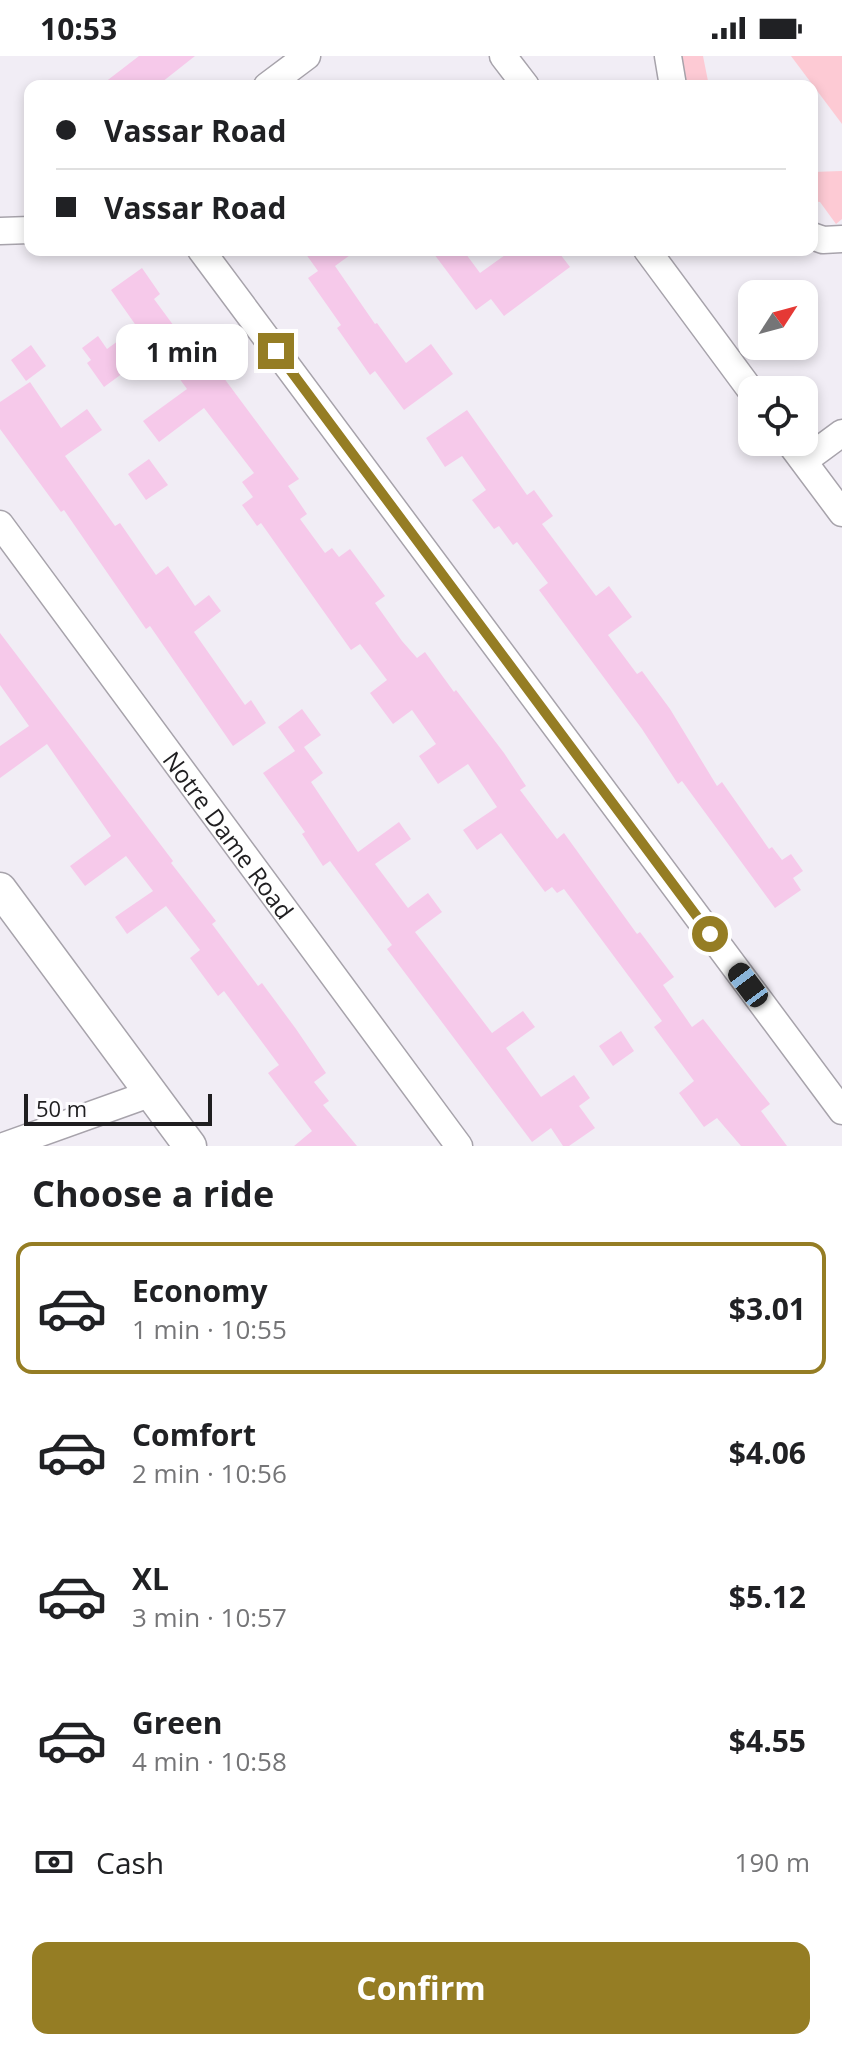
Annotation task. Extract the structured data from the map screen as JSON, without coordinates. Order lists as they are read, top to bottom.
{
  "streets": {
    "street": ["Notre Dame Road"]
  },
  "scale_bar": "50 m",
  "north": "top right",
  "page": {
    "status": "10:53",
    "banner": ["Vassar Road", "Vassar Road"],
    "bubble": "1 min",
    "scale": "50 m",
    "heading": "Choose a ride",
    "list": [
      {
        "name": "Economy",
        "note": "1 min · 10:55",
        "value": "$3.01"
      },
      {
        "name": "Comfort",
        "note": "2 min · 10:56",
        "value": "$4.06"
      },
      {
        "name": "XL",
        "note": "3 min · 10:57",
        "value": "$5.12"
      },
      {
        "name": "Green",
        "note": "4 min · 10:58",
        "value": "$4.55"
      }
    ],
    "pay": ["Cash", "190 m"],
    "buttons": "Confirm"
  }
}
